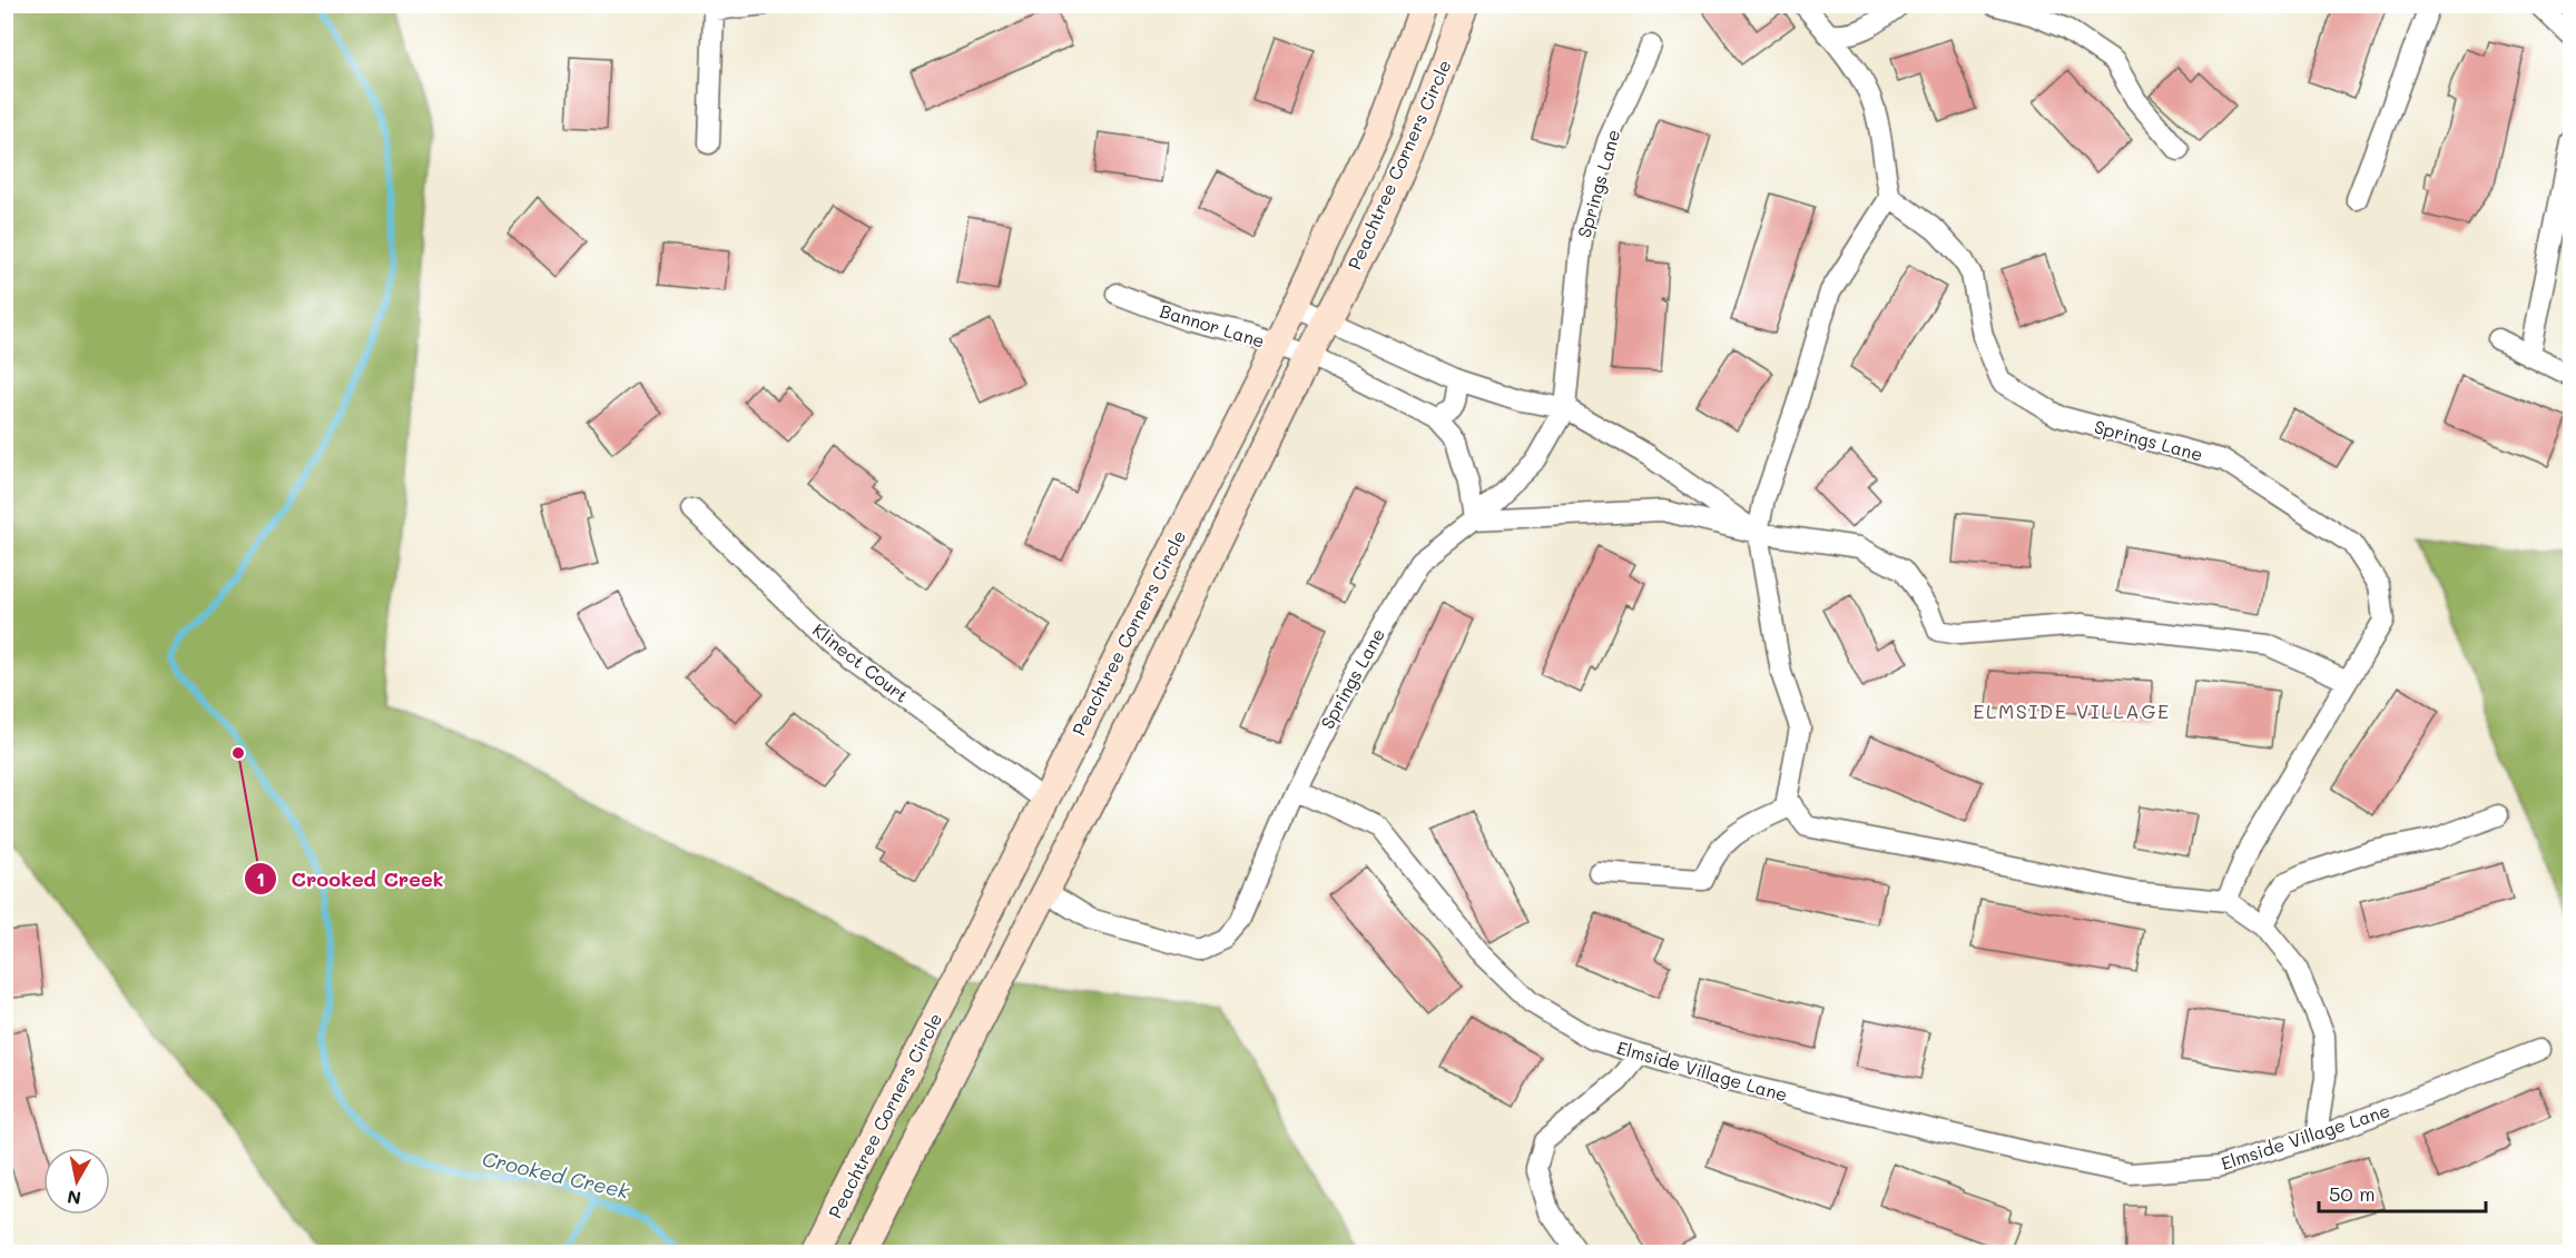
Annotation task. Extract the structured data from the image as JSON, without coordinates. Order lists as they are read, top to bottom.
{
  "streets": {
    "street": [
      "Peachtree Corners Circle",
      "Springs Lane",
      "Bannor Lane",
      "Klinect Court",
      "Elmside Village Lane"
    ]
  },
  "crossings": [
    ["Peachtree Corners Circle", "Bannor Lane"],
    ["Peachtree Corners Circle", "Klinect Court"],
    ["Springs Lane", "Elmside Village Lane"]
  ],
  "districts": ["ELMSIDE VILLAGE"],
  "water": ["Crooked Creek"],
  "places": ["Crooked Creek"],
  "scale_bar": "50 m",
  "north": "bottom"
}
